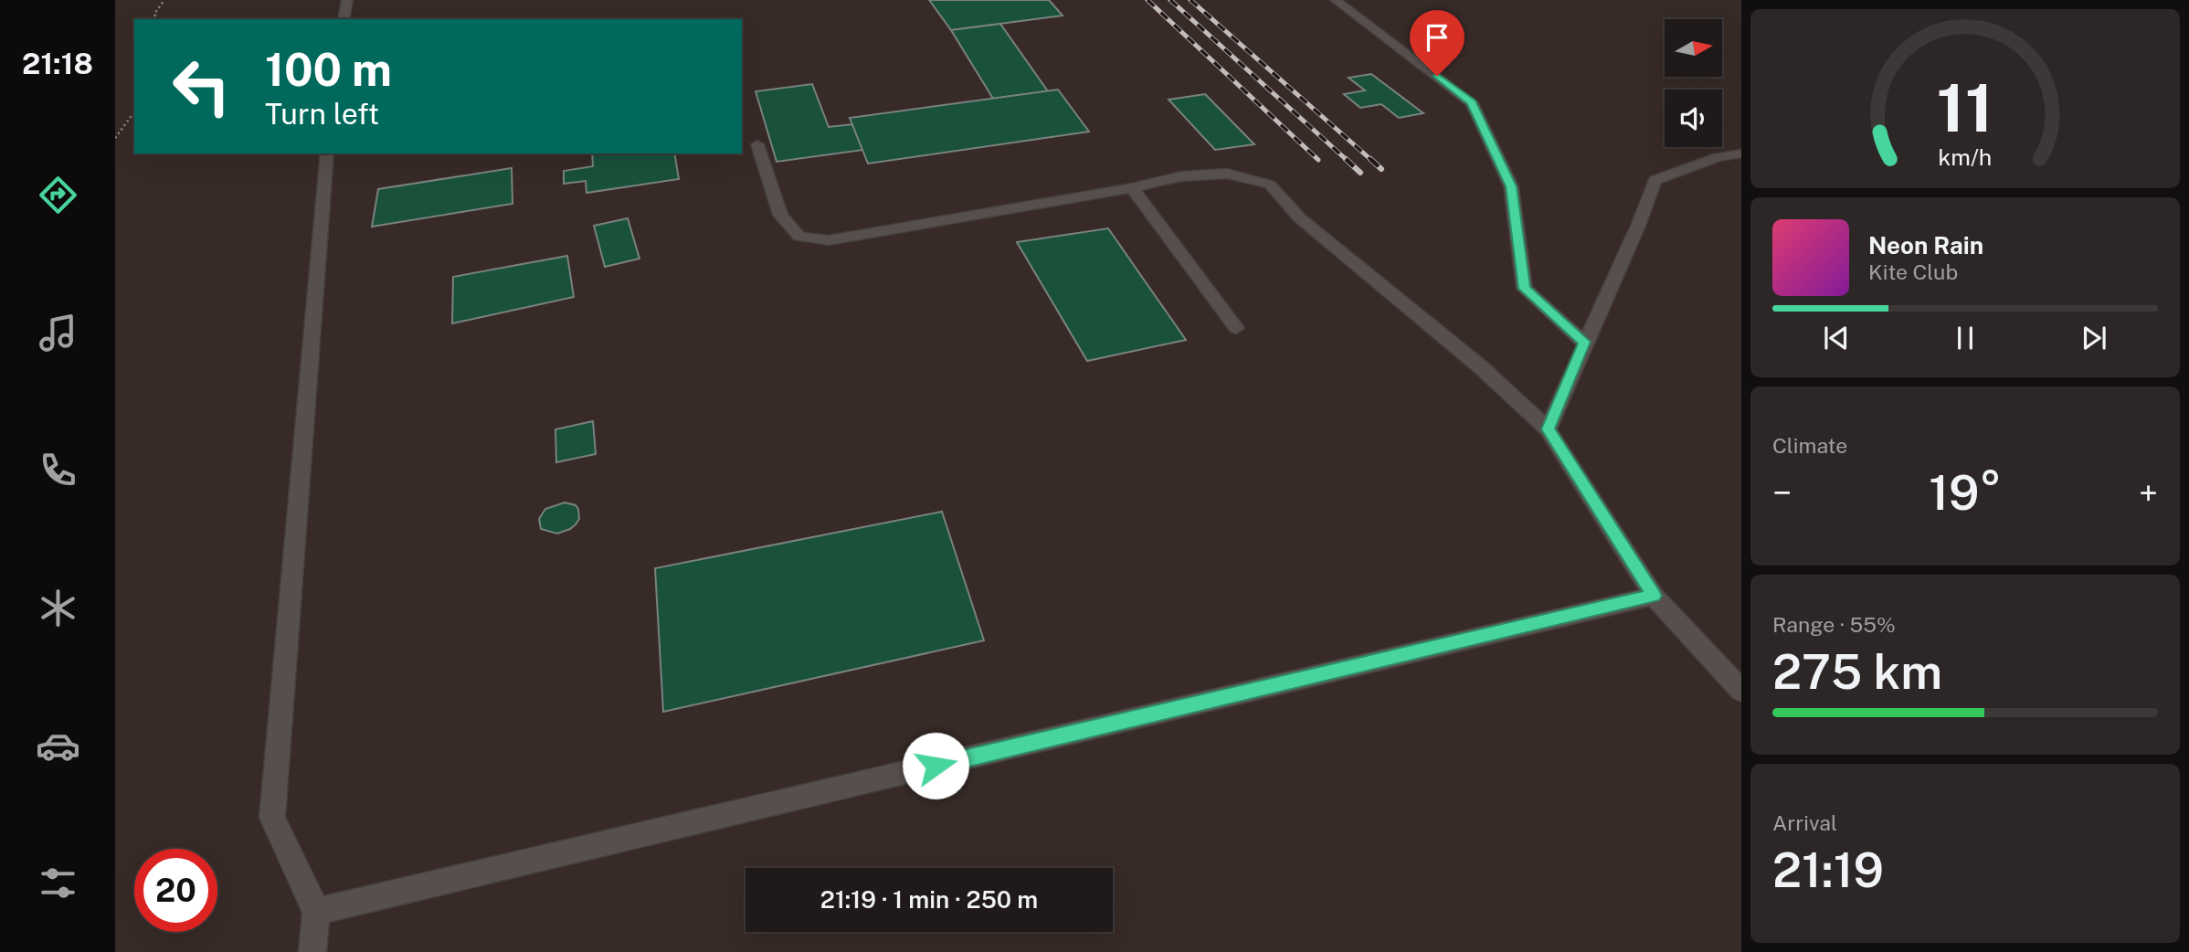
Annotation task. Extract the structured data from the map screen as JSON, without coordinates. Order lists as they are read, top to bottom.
{
  "north": "right",
  "page": {
    "tabs": "21:18",
    "turn": ["100 m", "Turn left"],
    "song": ["Neon Rain", "Kite Club"],
    "tile": [
      "Climate",
      ["Range · 55%", "275 km"],
      ["Arrival", "21:19"]
    ],
    "heat": ["−", "19°", "+"],
    "limit": "20",
    "trip": "21:19 · 1 min · 250 m",
    "gauge": ["11", "km/h"]
  }
}
